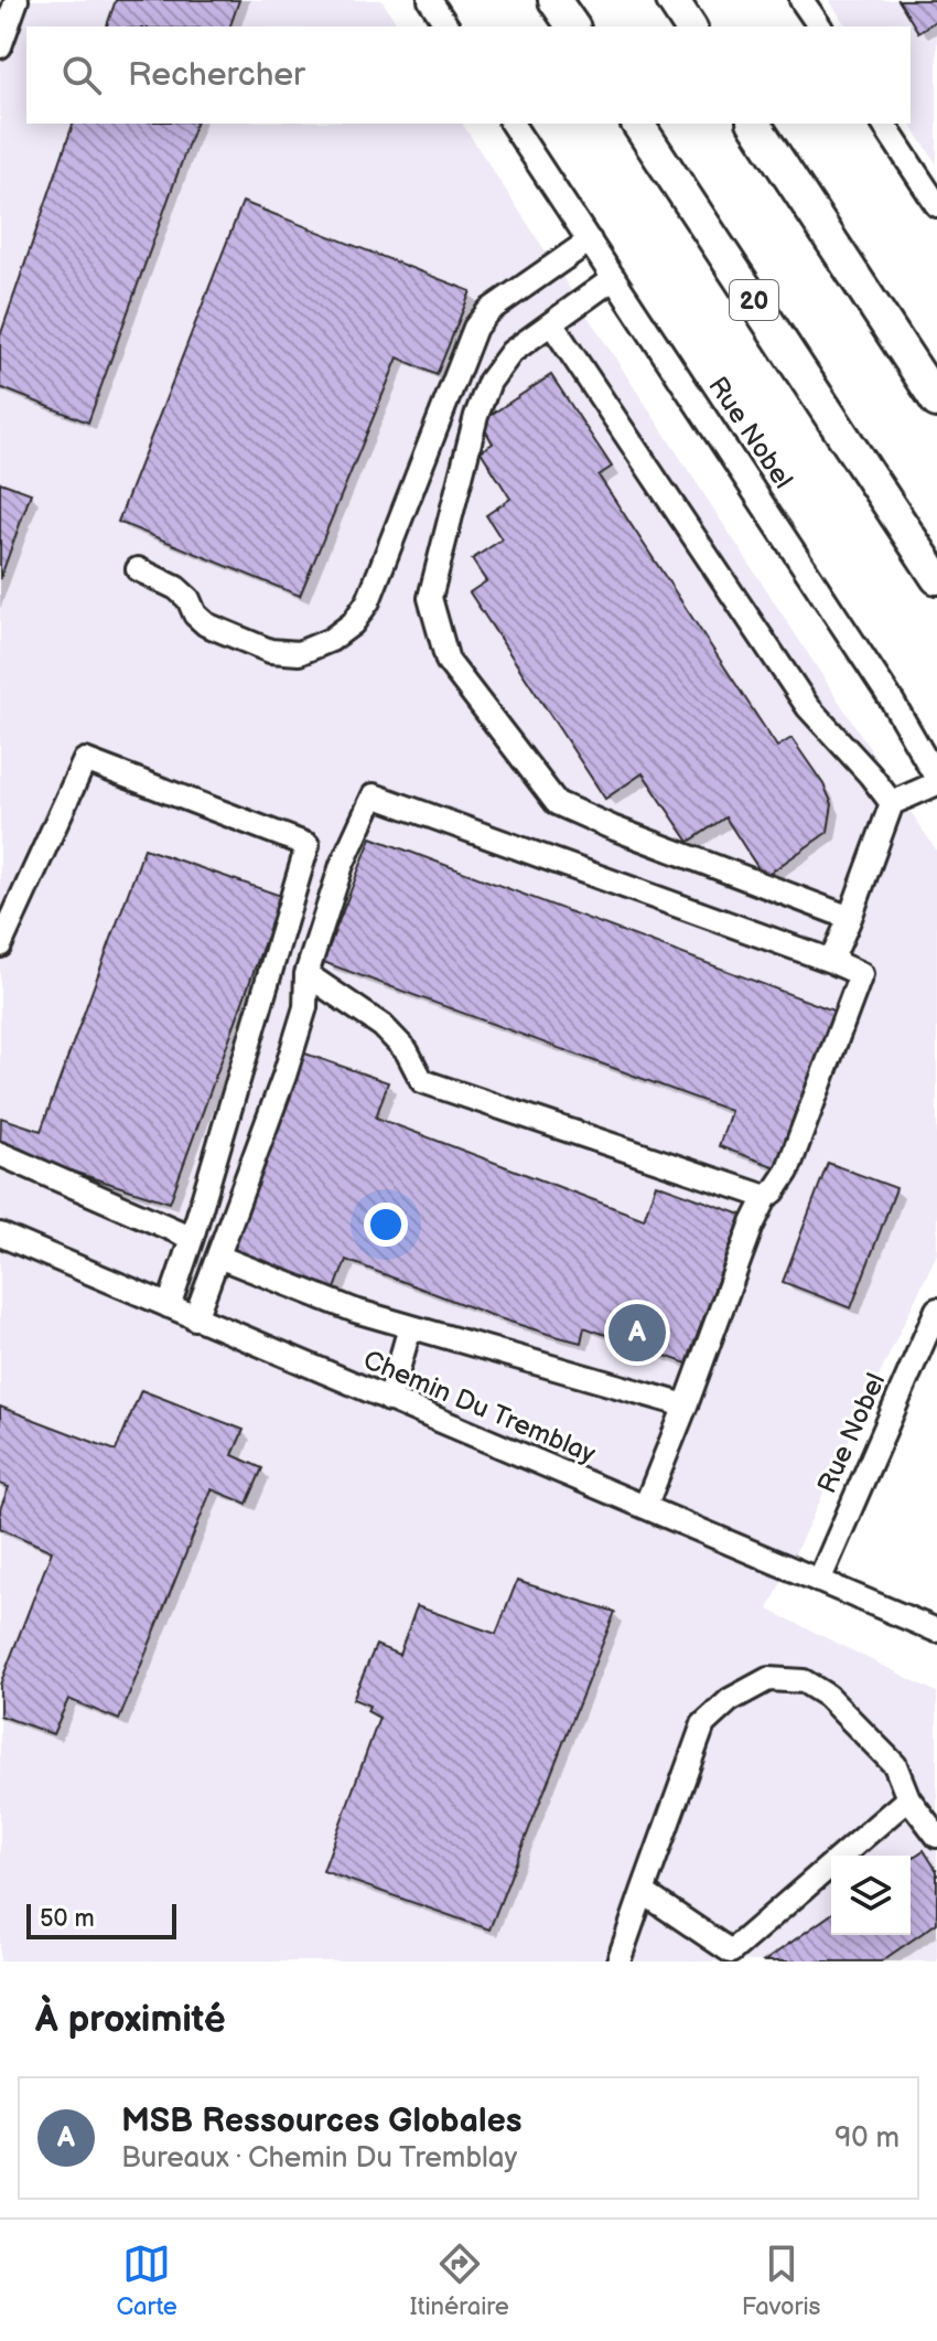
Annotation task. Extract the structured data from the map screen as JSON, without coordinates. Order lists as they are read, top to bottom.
{
  "streets": {
    "highway": ["20"],
    "street": ["Rue Nobel", "Chemin Du Tremblay"]
  },
  "crossings": [
    ["Rue Nobel", "Chemin Du Tremblay"]
  ],
  "scale_bar": "50 m",
  "page": {
    "search": "Rechercher",
    "pins": "A",
    "scale": "50 m",
    "heading": "À proximité",
    "list": [
      {
        "mark": "A",
        "name": "MSB Ressources Globales",
        "note": "Bureaux · Chemin Du Tremblay",
        "value": "90 m"
      }
    ],
    "nav": ["Carte", "Itinéraire", "Favoris"]
  }
}
